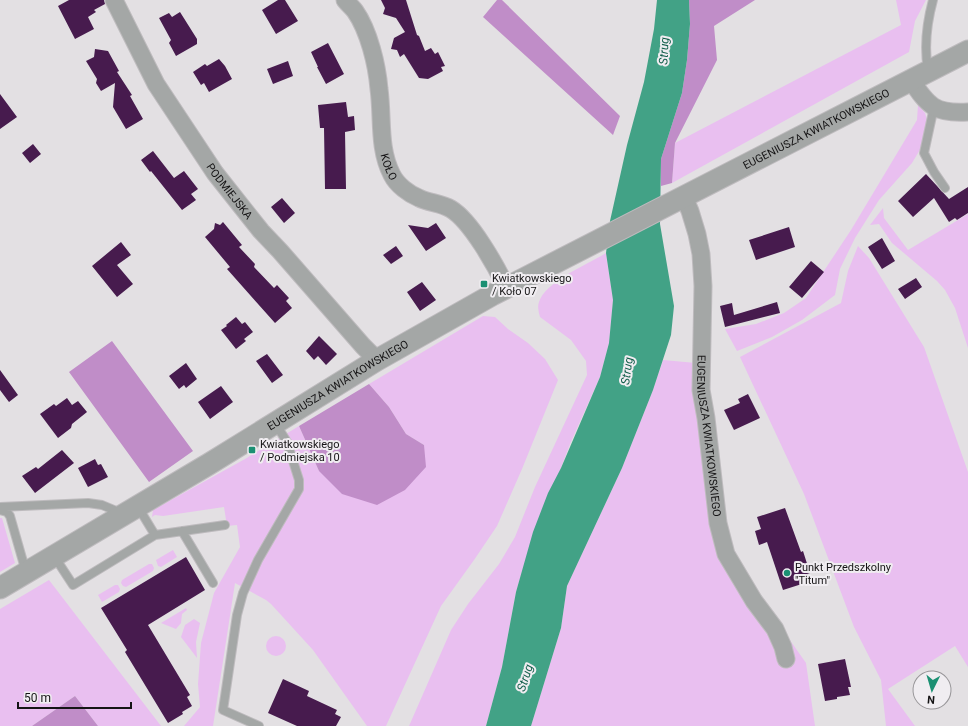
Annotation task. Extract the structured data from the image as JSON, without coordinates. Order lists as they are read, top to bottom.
{
  "streets": {
    "street": ["EUGENIUSZA KWIATKOWSKIEGO", "KOŁO", "PODMIEJSKA"]
  },
  "crossings": [
    ["EUGENIUSZA KWIATKOWSKIEGO", "KOŁO"],
    ["EUGENIUSZA KWIATKOWSKIEGO", "PODMIEJSKA"]
  ],
  "water": ["Strug"],
  "places": {
    "transit": ["Kwiatkowskiego / Koło 07", "Kwiatkowskiego / Podmiejska 10"],
    "other": ["Punkt Przedszkolny \"Titum\""]
  },
  "scale_bar": "50 m",
  "north": "bottom"
}
